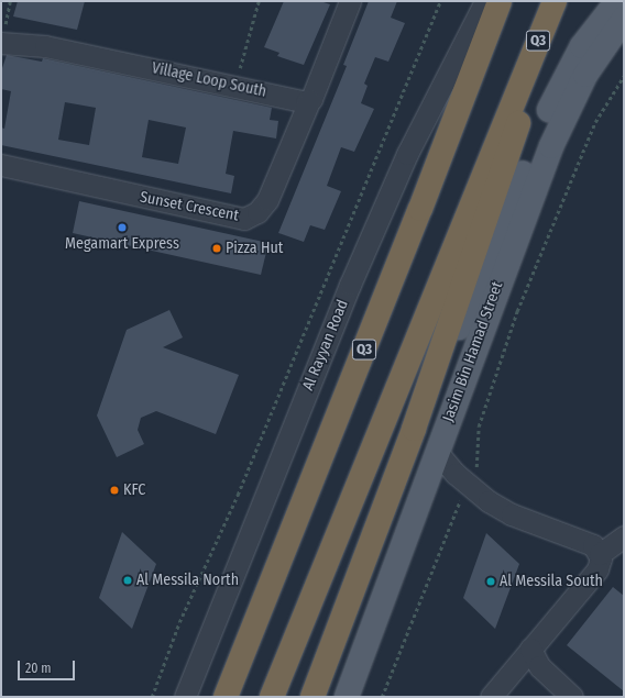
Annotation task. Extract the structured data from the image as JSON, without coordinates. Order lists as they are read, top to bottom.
{
  "streets": {
    "highway": ["Q3"],
    "main road": ["Jasim Bin Hamad Street"],
    "street": ["Village Loop South", "Sunset Crescent", "Al Rayyan Road"]
  },
  "crossings": [
    ["Village Loop South", "Sunset Crescent"]
  ],
  "places": [
    "Megamart Express",
    "Pizza Hut",
    "KFC",
    "Al Messila North",
    "Al Messila South"
  ],
  "scale_bar": "20 m"
}
